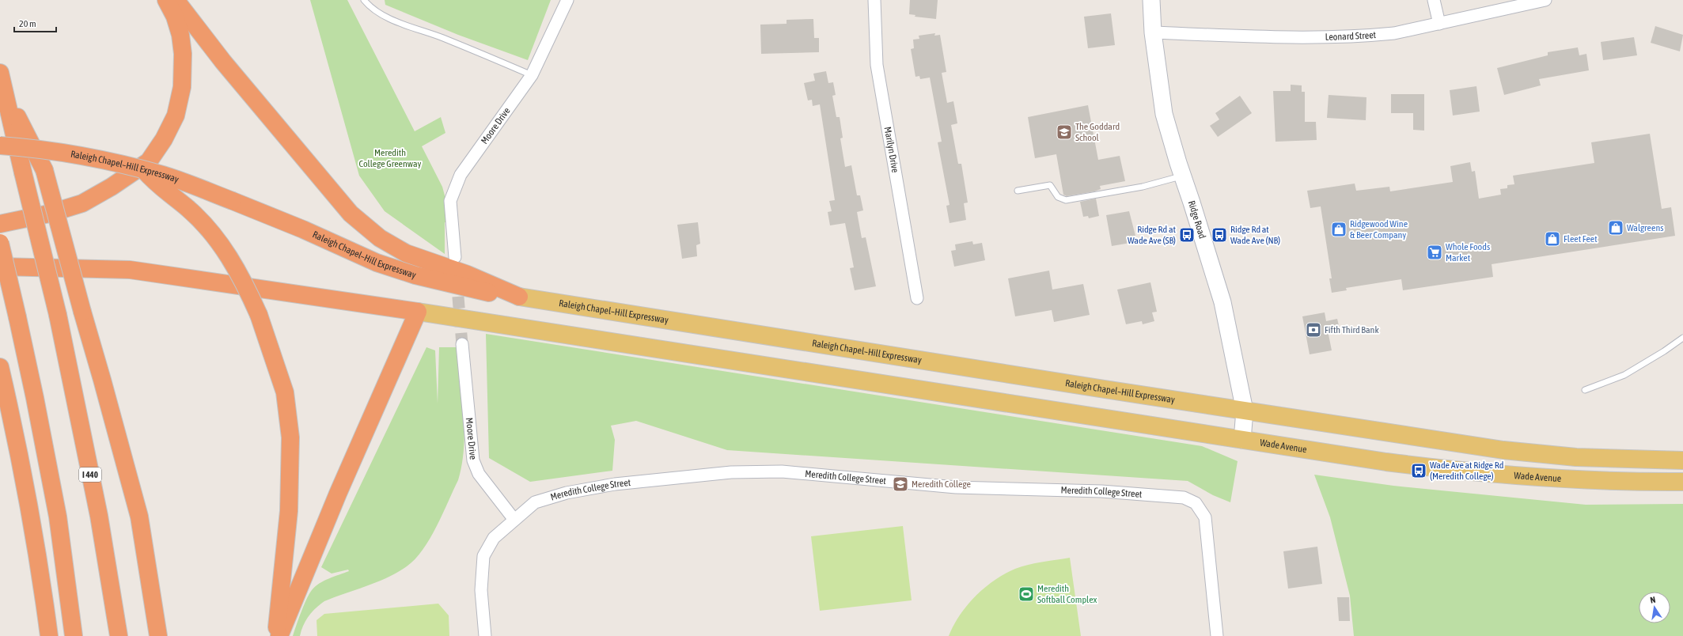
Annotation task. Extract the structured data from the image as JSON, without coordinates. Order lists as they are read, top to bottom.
{
  "streets": {
    "highway": ["Raleigh Chapel–Hill Expressway", "I 440"],
    "main road": ["Wade Avenue"],
    "street": [
      "Leonard Street",
      "Moore Drive",
      "Marilyn Drive",
      "Ridge Road",
      "Meredith College Street"
    ]
  },
  "crossings": [
    ["Leonard Street", "Ridge Road"],
    ["Moore Drive", "Meredith College Street"],
    ["Raleigh Chapel–Hill Expressway", "Ridge Road"],
    ["Ridge Road", "Wade Avenue"]
  ],
  "parks": ["Meredith College Greenway"],
  "places": {
    "school or university": ["The Goddard School", "Meredith College"],
    "shop": ["Walgreens", "Ridgewood Wine & Beer Company", "Fleet Feet"],
    "bus stop": ["Ridge Rd at Wade Ave (SB)", "Ridge Rd at Wade Ave (NB)", "Wade Ave at Ridge Rd (Meredith College)"],
    "supermarket": ["Whole Foods Market"],
    "bank": ["Fifth Third Bank"],
    "sports": ["Meredith Softball Complex"]
  },
  "scale_bar": "20 m",
  "north": "top"
}
